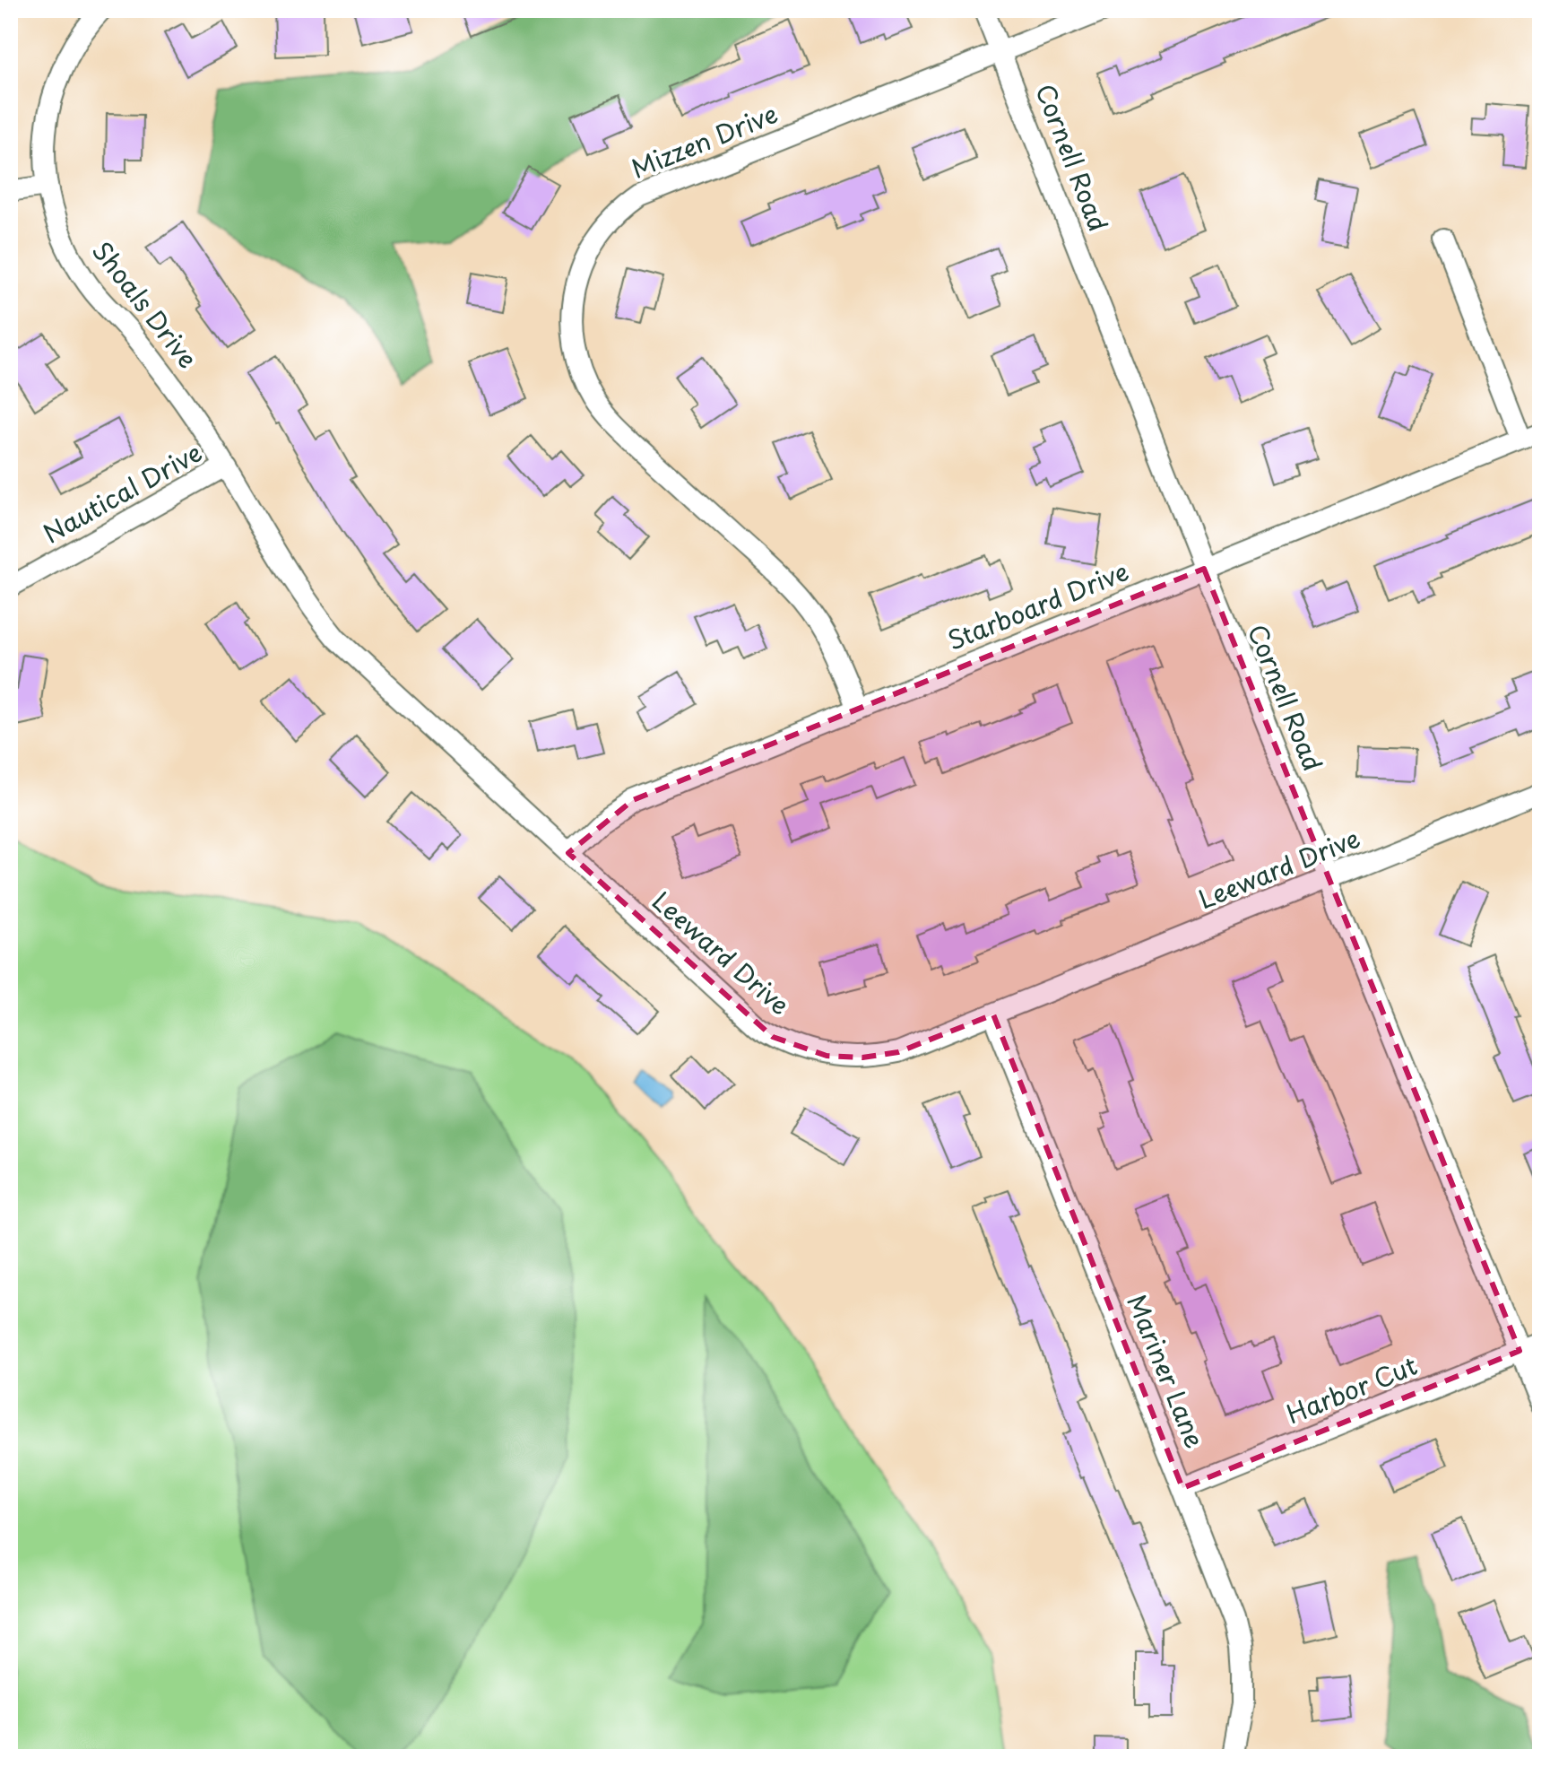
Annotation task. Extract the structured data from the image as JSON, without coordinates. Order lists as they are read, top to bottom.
{
  "streets": {
    "street": [
      "Mizzen Drive",
      "Cornell Road",
      "Shoals Drive",
      "Nautical Drive",
      "Starboard Drive",
      "Leeward Drive",
      "Mariner Lane",
      "Harbor Cut"
    ]
  },
  "crossings": [
    ["Mizzen Drive", "Cornell Road"],
    ["Mizzen Drive", "Starboard Drive"],
    ["Cornell Road", "Starboard Drive"],
    ["Cornell Road", "Leeward Drive"],
    ["Cornell Road", "Harbor Cut"],
    ["Shoals Drive", "Nautical Drive"],
    ["Shoals Drive", "Leeward Drive"],
    ["Nautical Drive", "Leeward Drive"],
    ["Starboard Drive", "Leeward Drive"],
    ["Leeward Drive", "Mariner Lane"],
    ["Mariner Lane", "Harbor Cut"]
  ]
}
